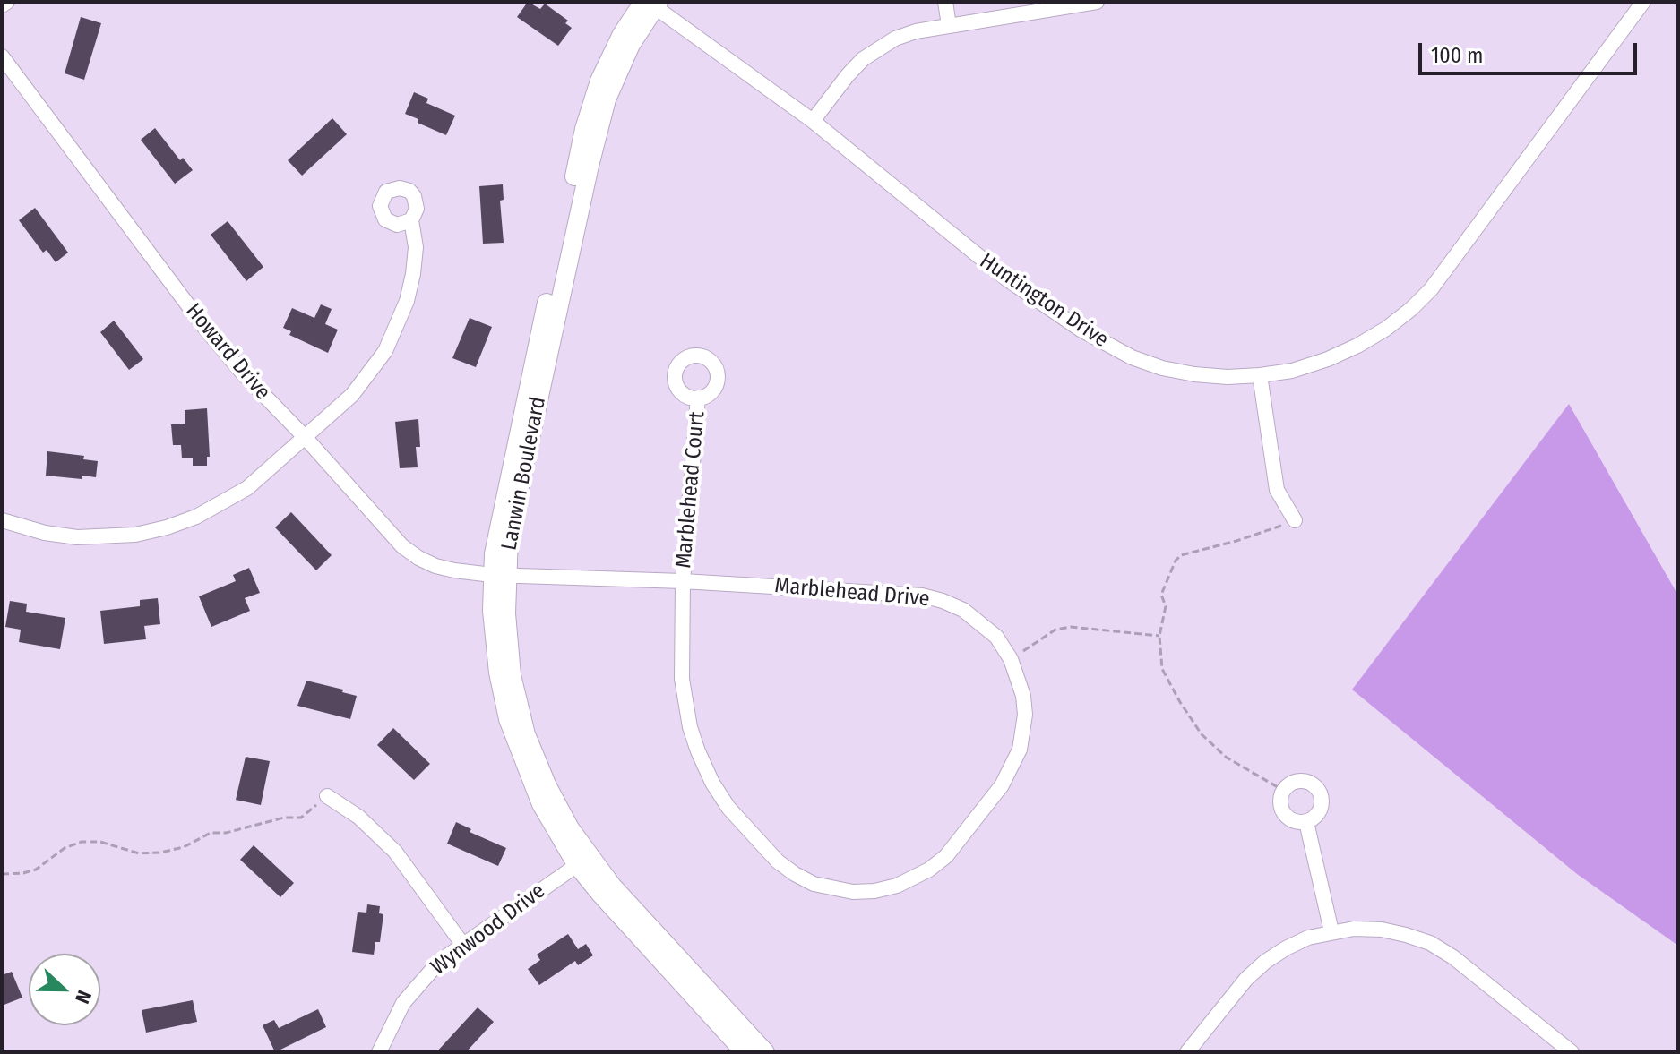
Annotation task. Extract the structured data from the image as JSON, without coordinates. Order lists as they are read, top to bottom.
{
  "streets": {
    "street": [
      "Huntington Drive",
      "Howard Drive",
      "Lanwin Boulevard",
      "Marblehead Court",
      "Marblehead Drive",
      "Wynwood Drive"
    ]
  },
  "crossings": [
    ["Huntington Drive", "Lanwin Boulevard"],
    ["Howard Drive", "Lanwin Boulevard"],
    ["Howard Drive", "Marblehead Drive"],
    ["Lanwin Boulevard", "Marblehead Drive"],
    ["Lanwin Boulevard", "Wynwood Drive"],
    ["Marblehead Court", "Marblehead Drive"]
  ],
  "scale_bar": "100 m",
  "north": "right"
}
